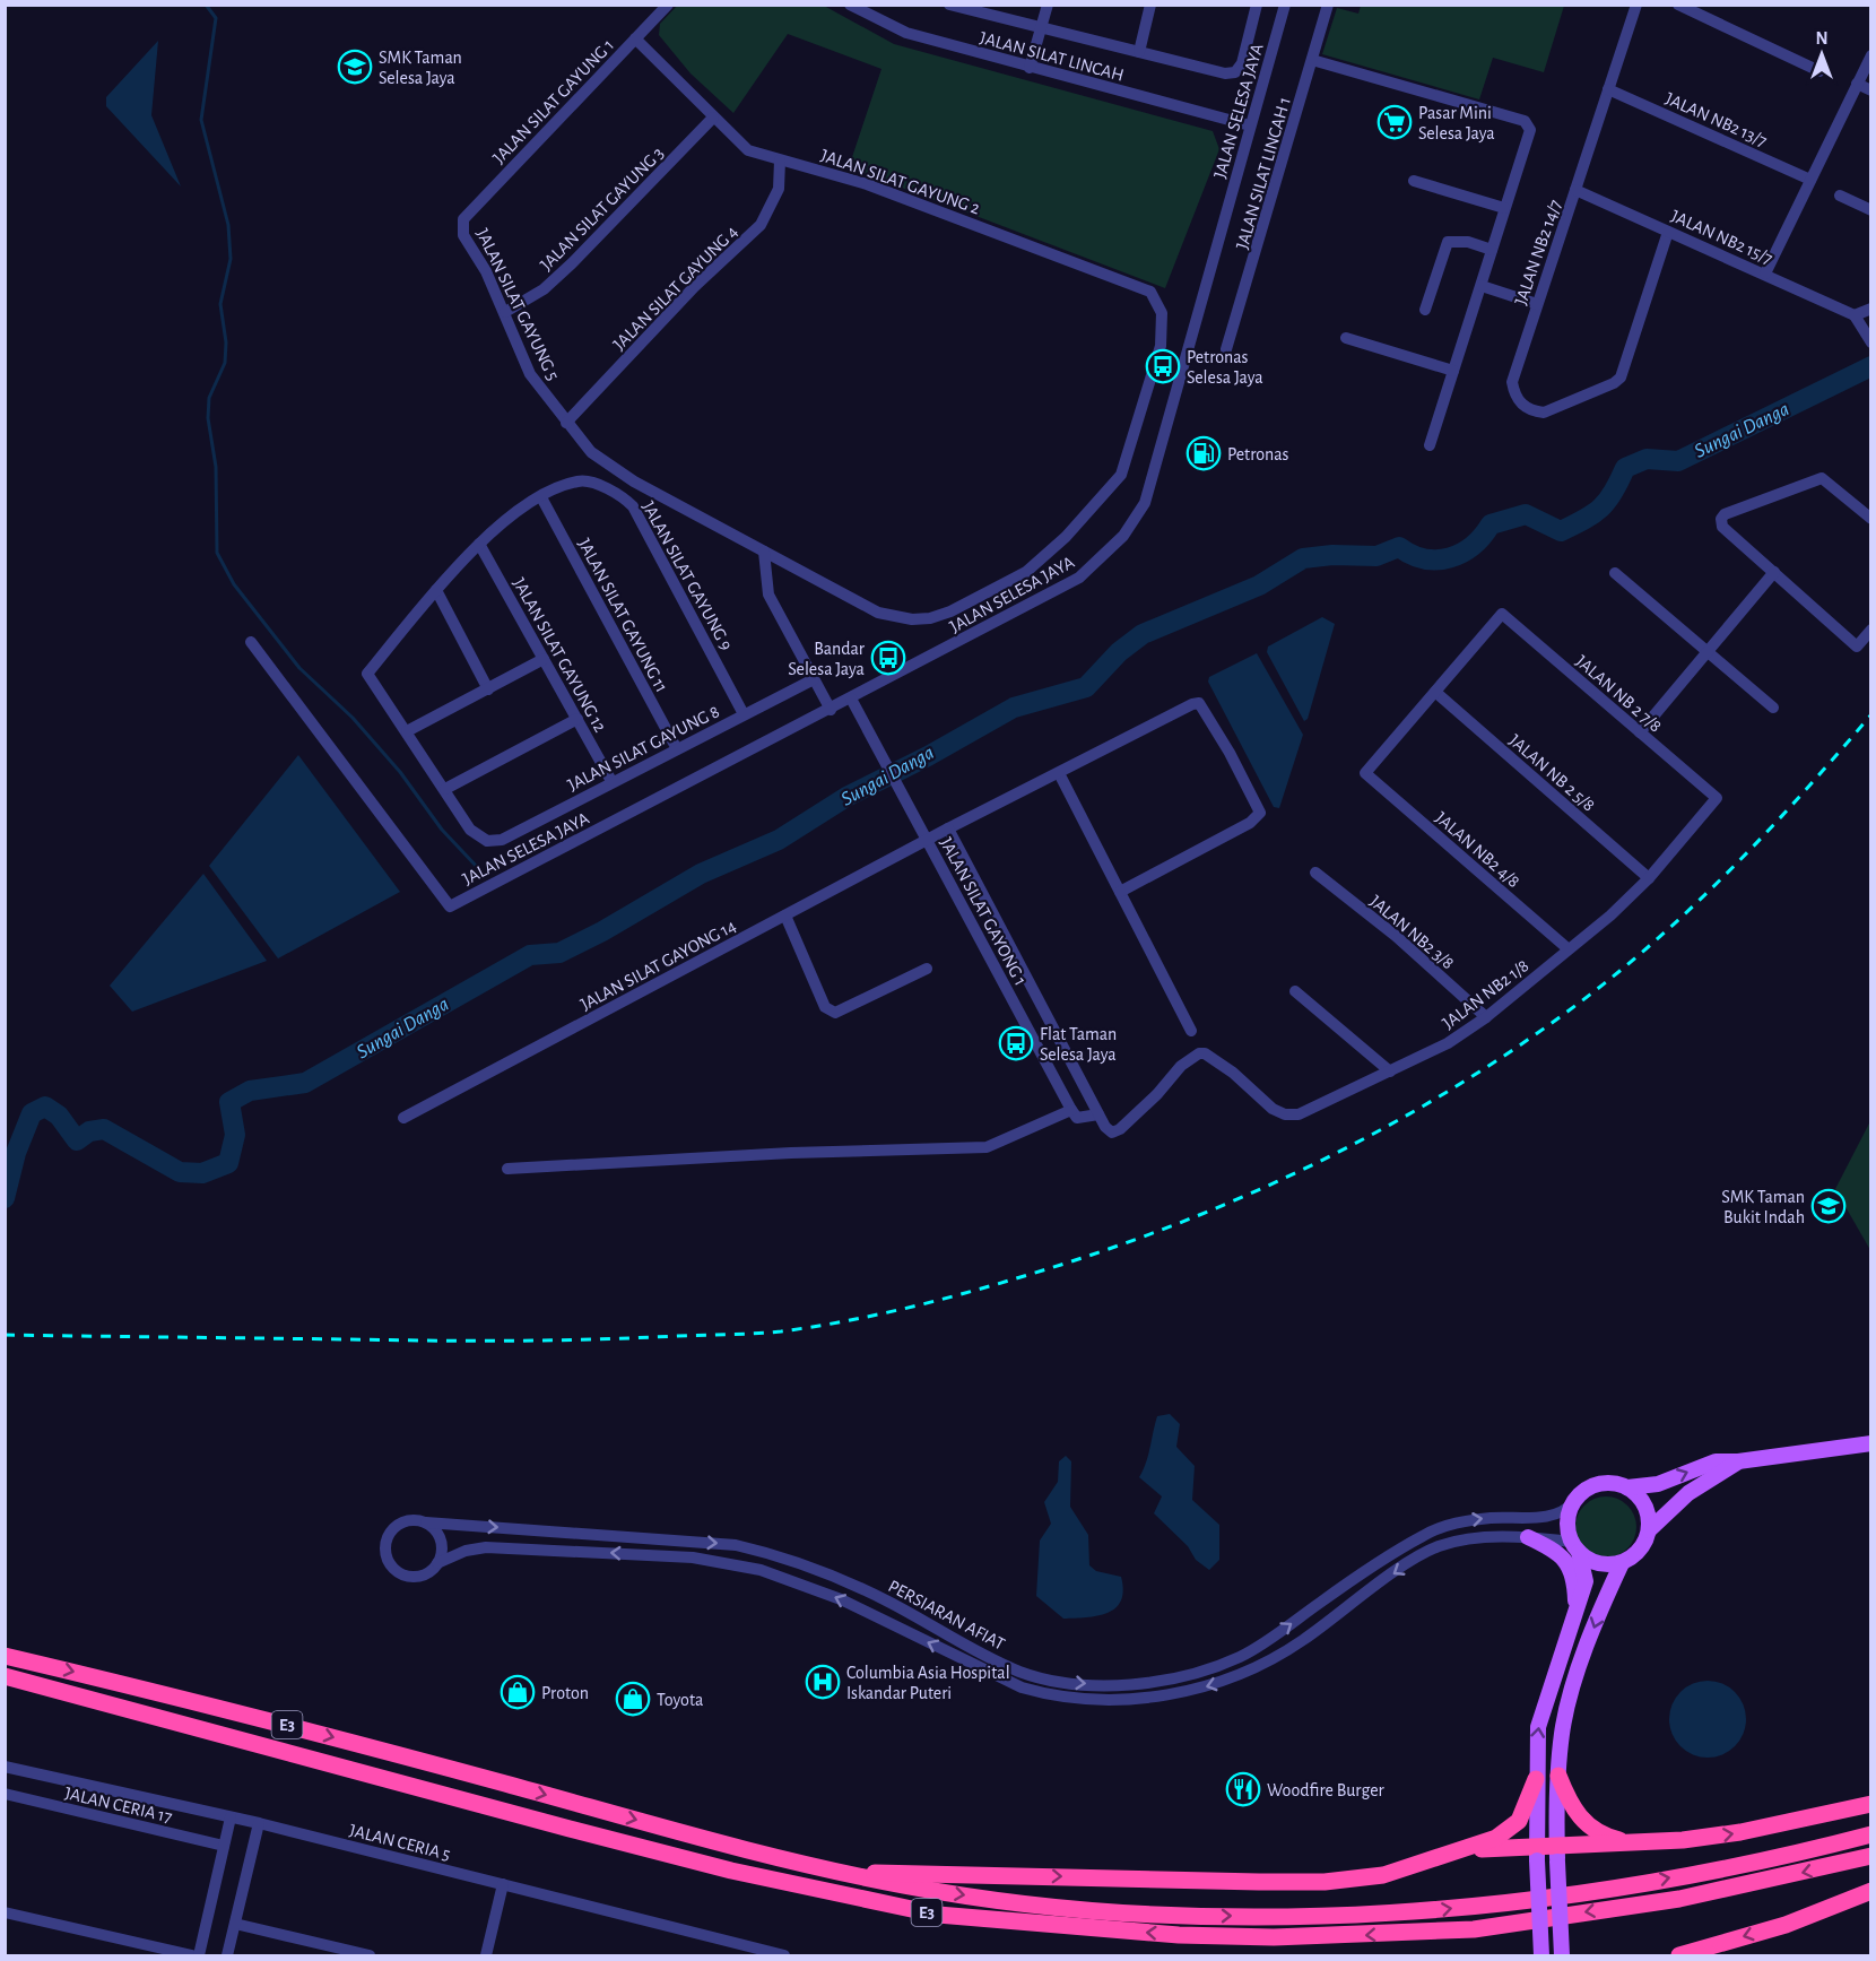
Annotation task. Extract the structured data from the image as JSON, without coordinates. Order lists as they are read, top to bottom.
{
  "streets": {
    "highway": ["E3"],
    "street": [
      "JALAN SILAT LINCAH",
      "JALAN SILAT GAYUNG 1",
      "JALAN SELESA JAYA",
      "JALAN NB2 13/7",
      "JALAN SILAT LINCAH 1",
      "JALAN SILAT GAYUNG 2",
      "JALAN SILAT GAYUNG 3",
      "JALAN NB2 15/7",
      "JALAN NB2 14/7",
      "JALAN SILAT GAYUNG 4",
      "JALAN SILAT GAYUNG 5",
      "JALAN SILAT GAYUNG 9",
      "JALAN SILAT GAYUNG 11",
      "JALAN SILAT GAYUNG 12",
      "JALAN NB 2 7/8",
      "JALAN SILAT GAYUNG 8",
      "JALAN NB 2 5/8",
      "JALAN NB2 4/8",
      "JALAN SILAT GAYONG 1",
      "JALAN NB2 3/8",
      "JALAN SILAT GAYONG 14",
      "JALAN NB2 1/8",
      "PERSIARAN AFIAT",
      "JALAN CERIA 17",
      "JALAN CERIA 5"
    ]
  },
  "crossings": [
    ["JALAN SILAT LINCAH", "JALAN SELESA JAYA"],
    ["JALAN SILAT GAYUNG 1", "JALAN SILAT GAYUNG 2"],
    ["JALAN SILAT GAYUNG 1", "JALAN SILAT GAYUNG 5"],
    ["JALAN SELESA JAYA", "JALAN SILAT GAYONG 1"],
    ["JALAN NB2 13/7", "JALAN NB2 14/7"],
    ["JALAN SILAT GAYUNG 2", "JALAN SILAT GAYUNG 3"],
    ["JALAN SILAT GAYUNG 2", "JALAN SILAT GAYUNG 4"],
    ["JALAN SILAT GAYUNG 2", "JALAN SILAT GAYUNG 5"],
    ["JALAN SILAT GAYUNG 3", "JALAN SILAT GAYUNG 5"],
    ["JALAN NB2 15/7", "JALAN NB2 14/7"],
    ["JALAN SILAT GAYUNG 4", "JALAN SILAT GAYUNG 5"],
    ["JALAN SILAT GAYUNG 9", "JALAN SILAT GAYUNG 11"],
    ["JALAN SILAT GAYUNG 9", "JALAN SILAT GAYUNG 8"],
    ["JALAN SILAT GAYUNG 11", "JALAN SILAT GAYUNG 8"],
    ["JALAN SILAT GAYUNG 12", "JALAN SILAT GAYUNG 8"],
    ["JALAN NB 2 7/8", "JALAN NB 2 5/8"],
    ["JALAN NB 2 7/8", "JALAN NB2 4/8"],
    ["JALAN NB 2 7/8", "JALAN NB2 1/8"],
    ["JALAN NB 2 5/8", "JALAN NB2 4/8"],
    ["JALAN NB 2 5/8", "JALAN NB2 1/8"],
    ["JALAN NB2 4/8", "JALAN NB2 1/8"],
    ["JALAN SILAT GAYONG 1", "JALAN SILAT GAYONG 14"],
    ["JALAN NB2 3/8", "JALAN NB2 1/8"]
  ],
  "water": ["Sungai Danga"],
  "places": {
    "school or university": ["SMK Taman Selesa Jaya", "SMK Taman Bukit Indah"],
    "supermarket": ["Pasar Mini Selesa Jaya"],
    "bus stop": ["Petronas Selesa Jaya", "Bandar Selesa Jaya", "Flat Taman Selesa Jaya"],
    "fuel station": ["Petronas"],
    "hospital": ["Columbia Asia Hospital Iskandar Puteri"],
    "shop": ["Proton", "Toyota"],
    "restaurant": ["Woodfire Burger"]
  },
  "north": "top"
}
